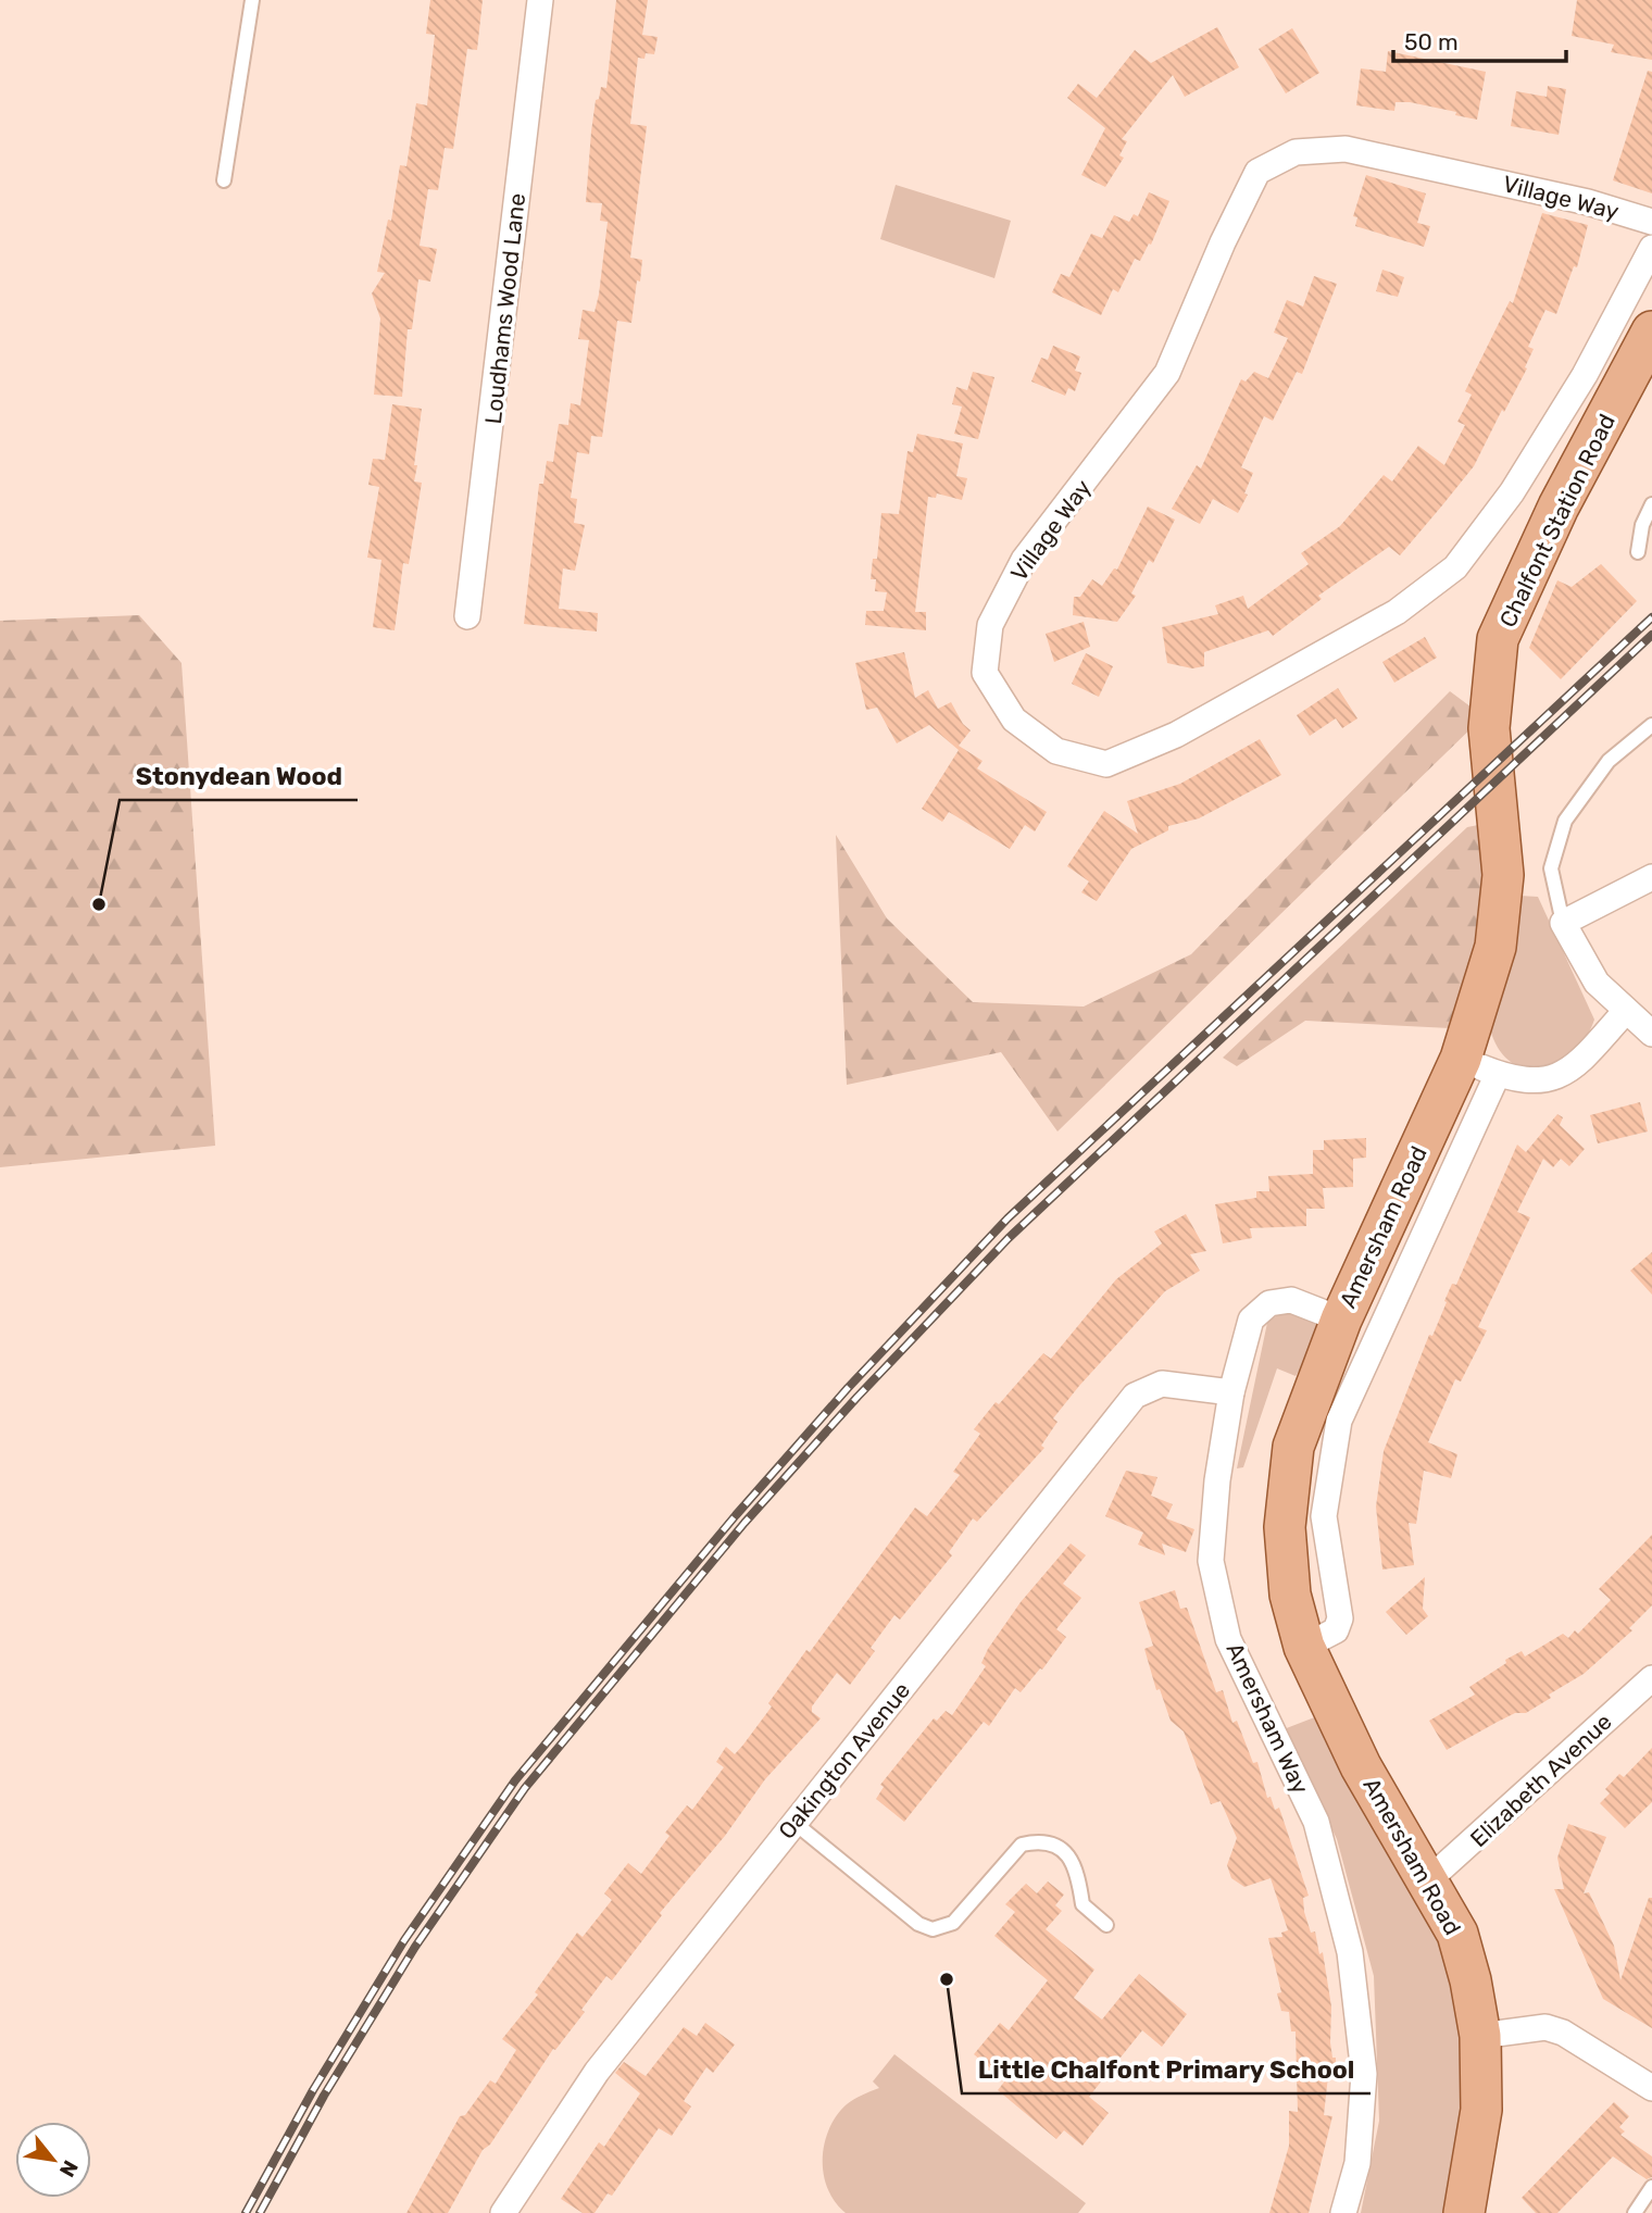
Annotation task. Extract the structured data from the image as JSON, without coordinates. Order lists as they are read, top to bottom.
{
  "streets": {
    "main road": ["Chalfont Station Road", "Amersham Road"],
    "street": [
      "Village Way",
      "Loudhams Wood Lane",
      "Amersham Way",
      "Oakington Avenue",
      "Elizabeth Avenue"
    ]
  },
  "crossings": [
    ["Chalfont Station Road", "Amersham Road"],
    ["Amersham Road", "Amersham Way"],
    ["Amersham Road", "Elizabeth Avenue"],
    ["Amersham Way", "Oakington Avenue"]
  ],
  "places": ["Stonydean Wood", "Little Chalfont Primary School"],
  "scale_bar": "50 m",
  "north": "bottom right"
}
